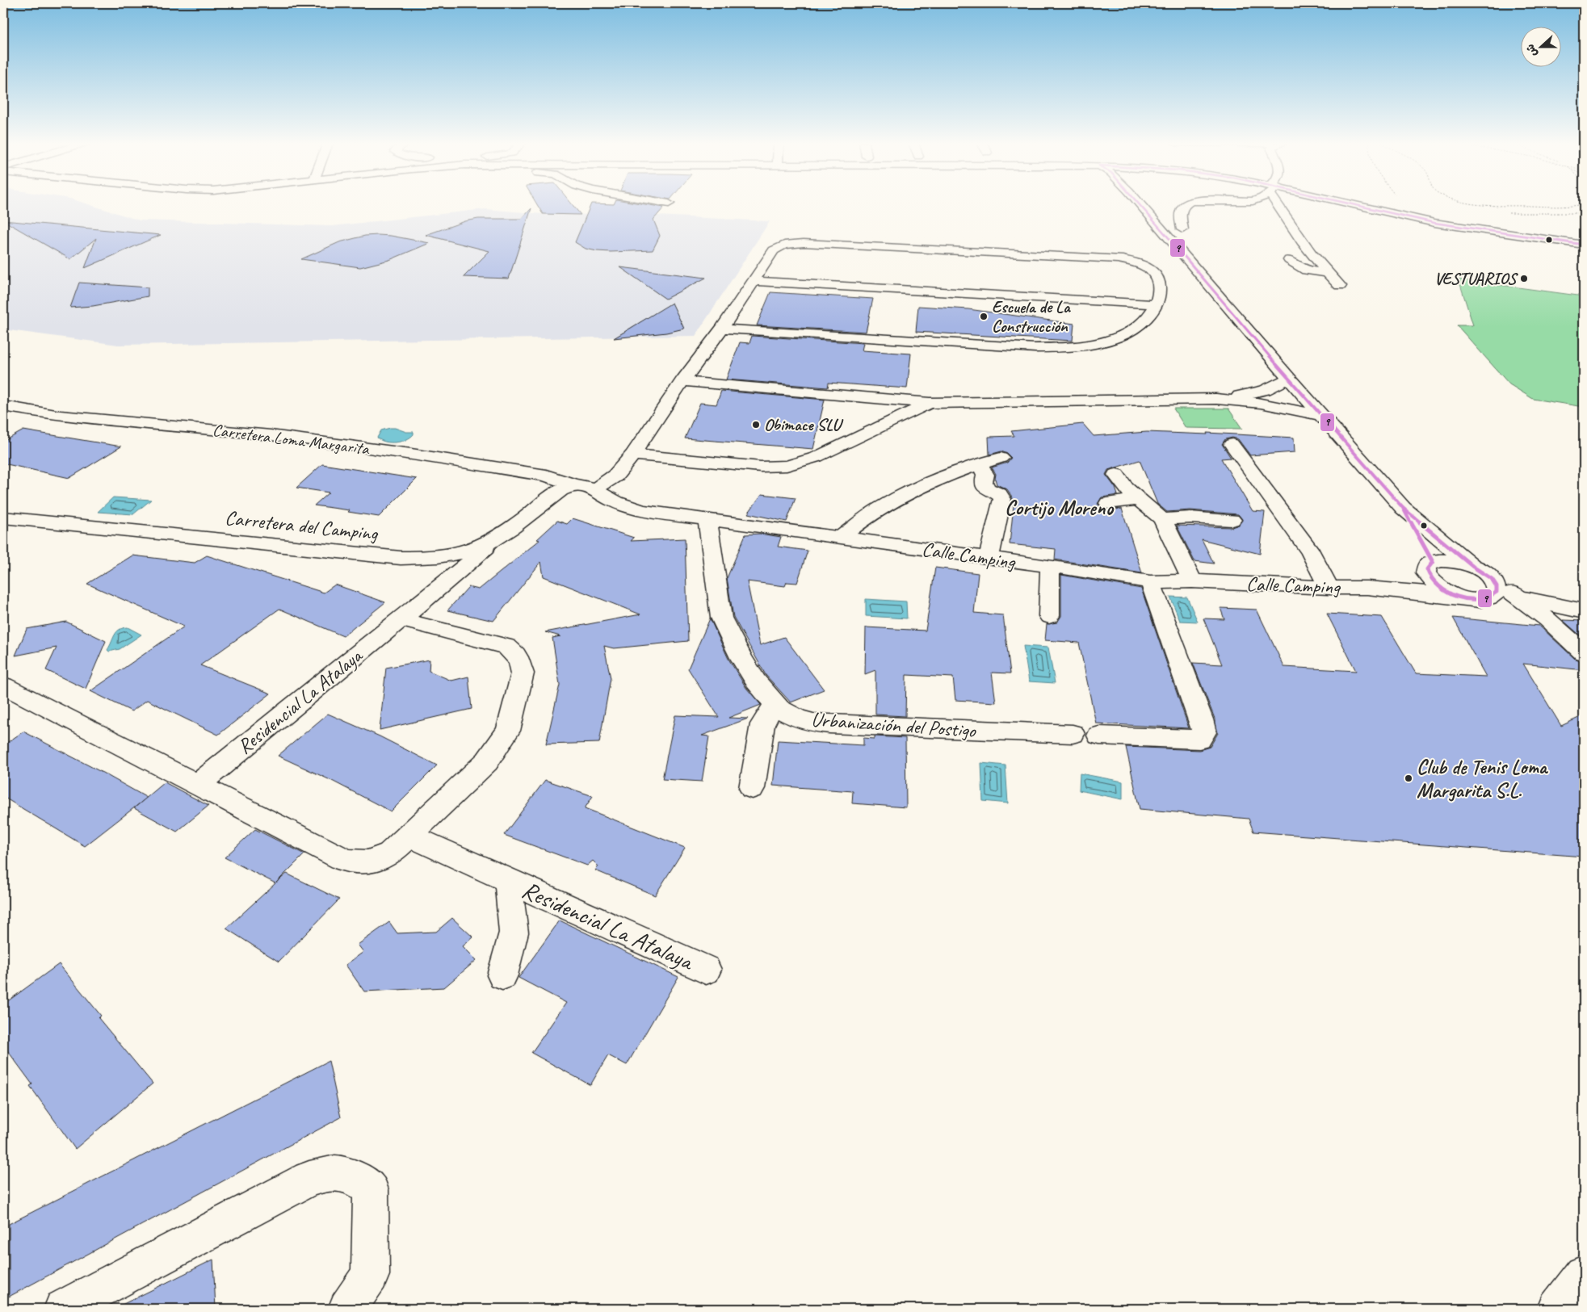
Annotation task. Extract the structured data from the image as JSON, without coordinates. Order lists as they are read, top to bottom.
{
  "streets": {
    "main road": [
      "Carretera Loma Margarita",
      "Carretera del Camping",
      "Calle Camping",
      "Residencial La Atalaya",
      "Urbanización del Postigo"
    ]
  },
  "crossings": [
    ["Carretera Loma Margarita", "Carretera del Camping"],
    ["Carretera Loma Margarita", "Calle Camping"],
    ["Carretera del Camping", "Calle Camping"],
    ["Carretera del Camping", "Residencial La Atalaya"],
    ["Calle Camping", "Urbanización del Postigo"]
  ],
  "districts": ["Cortijo Moreno"],
  "places": [
    "VESTUARIOS",
    "Escuela de La Construcción",
    "Obimace SLU",
    "Club de Tenis Loma Margarita S.L."
  ],
  "lines": ["transit line 9"],
  "north": "left"
}
